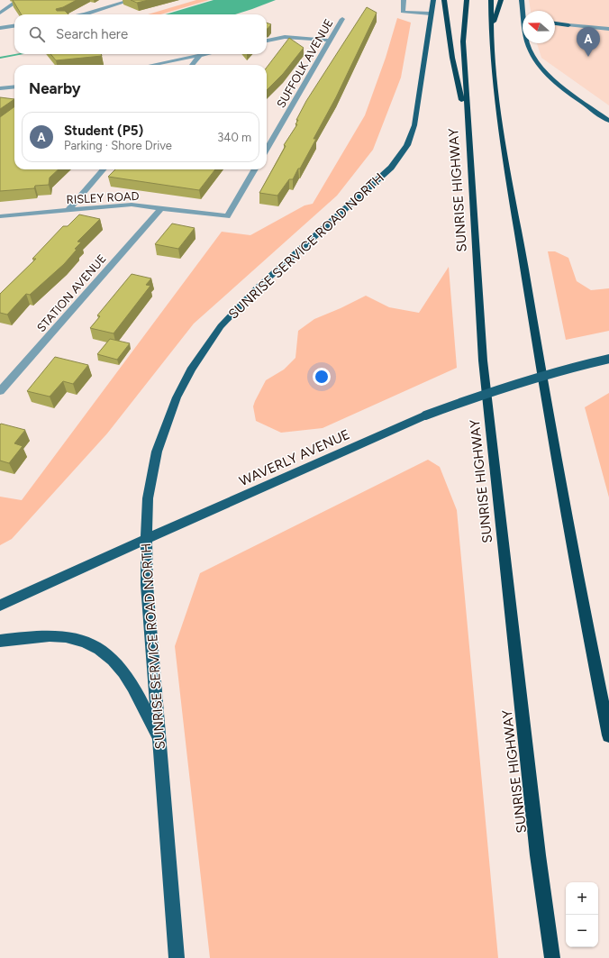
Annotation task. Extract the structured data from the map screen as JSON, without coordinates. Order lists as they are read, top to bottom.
{
  "streets": {
    "highway": ["SUNRISE HIGHWAY"],
    "main road": ["SUNRISE SERVICE ROAD NORTH", "WAVERLY AVENUE"],
    "street": ["SUFFOLK AVENUE", "RISLEY ROAD", "STATION AVENUE"]
  },
  "crossings": [
    ["RISLEY ROAD", "STATION AVENUE"],
    ["SUNRISE SERVICE ROAD NORTH", "WAVERLY AVENUE"]
  ],
  "north": "left",
  "page": {
    "search": "Search here",
    "pins": "A",
    "heading": "Nearby",
    "list": [
      {
        "mark": "A",
        "name": "Student (P5)",
        "note": "Parking · Shore Drive",
        "value": "340 m"
      }
    ],
    "map_buttons": ["+", "−"]
  }
}
